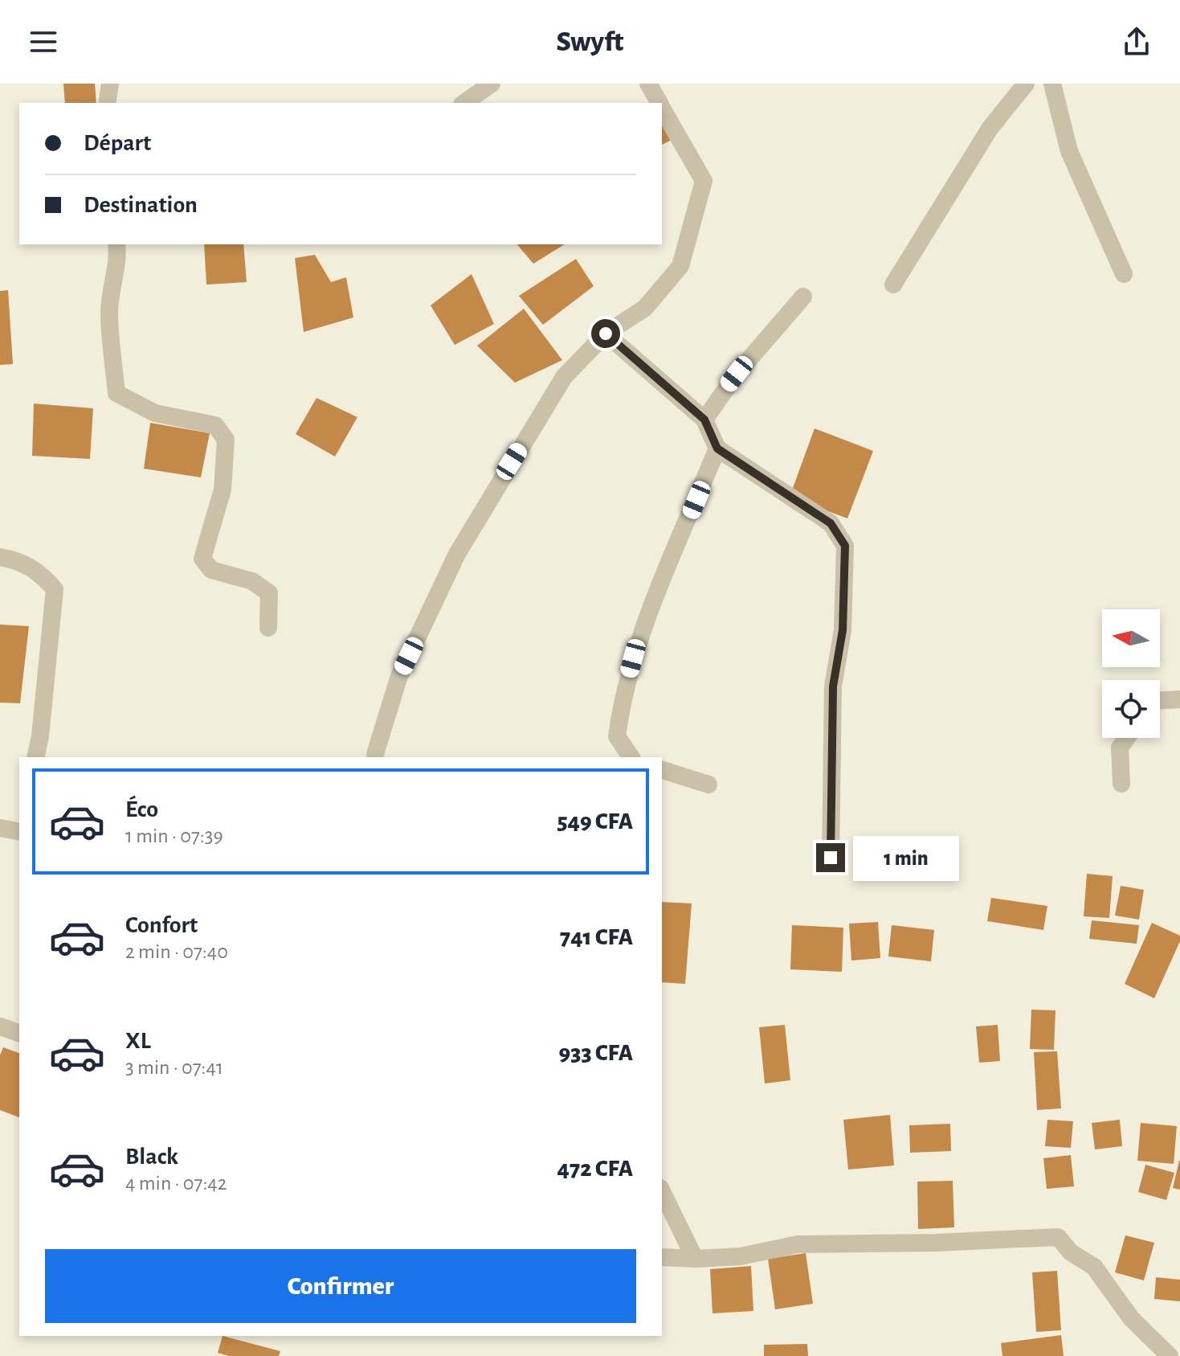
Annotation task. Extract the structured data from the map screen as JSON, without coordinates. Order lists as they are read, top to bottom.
{
  "north": "left",
  "page": {
    "header": "Swyft",
    "banner": ["Départ", "Destination"],
    "list": [
      {
        "name": "Éco",
        "note": "1 min · 07:39",
        "value": "549 CFA"
      },
      {
        "name": "Confort",
        "note": "2 min · 07:40",
        "value": "741 CFA"
      },
      {
        "name": "XL",
        "note": "3 min · 07:41",
        "value": "933 CFA"
      },
      {
        "name": "Black",
        "note": "4 min · 07:42",
        "value": "472 CFA"
      }
    ],
    "bubble": "1 min",
    "buttons": "Confirmer"
  }
}
